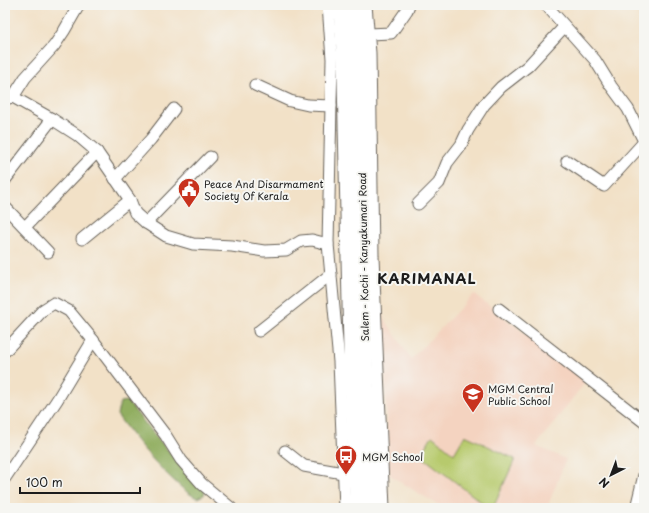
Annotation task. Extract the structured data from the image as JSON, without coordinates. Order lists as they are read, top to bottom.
{
  "streets": {
    "highway": ["Salem - Kochi - Kanyakumari Road"]
  },
  "districts": ["KARIMANAL"],
  "places": {
    "public building": ["Peace And Disarmament Society Of Kerala"],
    "school or university": ["MGM Central Public School"],
    "bus stop": ["MGM School"]
  },
  "scale_bar": "100 m",
  "north": "bottom left"
}
